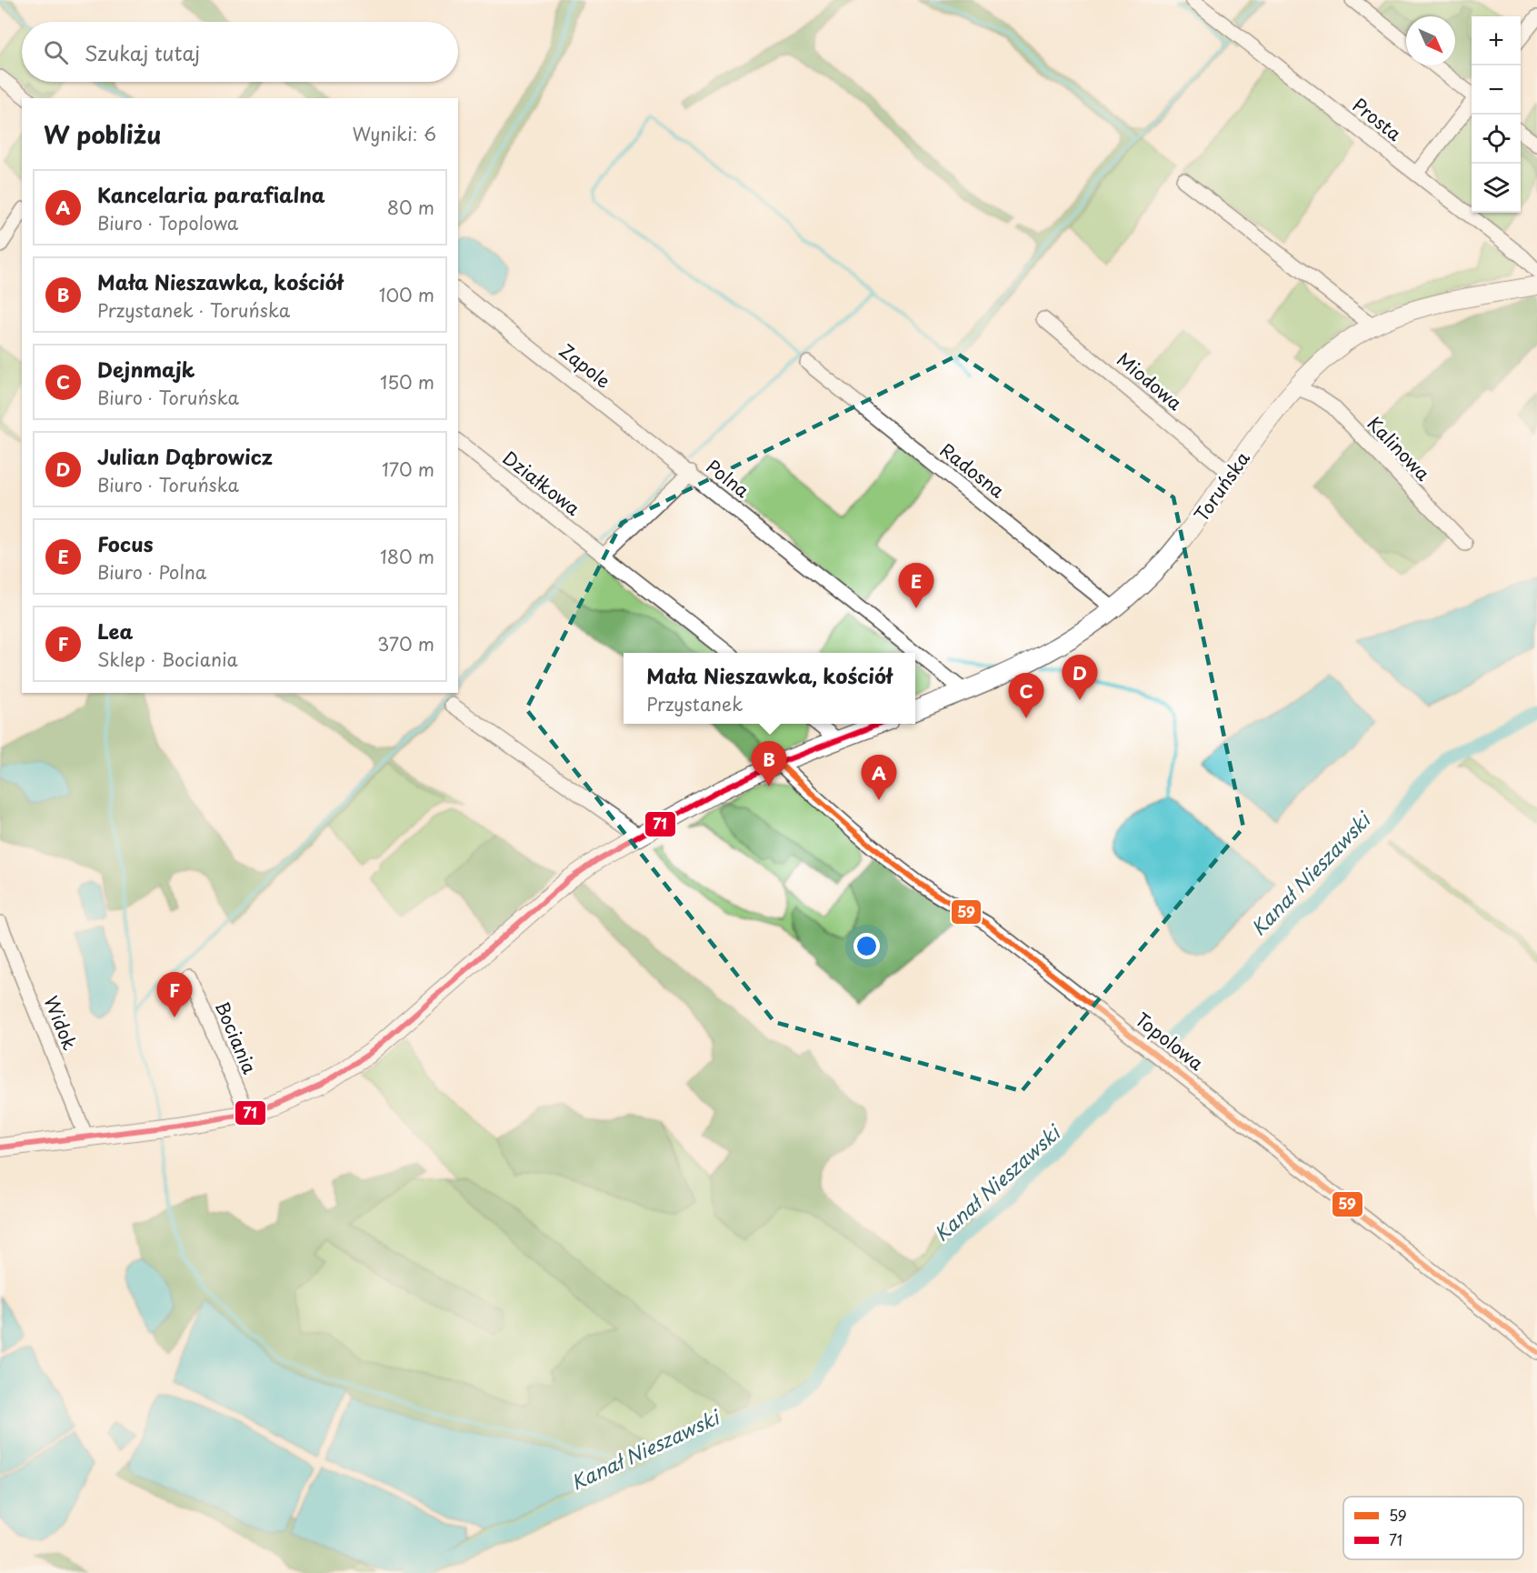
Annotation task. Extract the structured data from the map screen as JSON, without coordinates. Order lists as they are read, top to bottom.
{
  "streets": {
    "main road": ["Toruńska"],
    "street": [
      "Prosta",
      "Zapole",
      "Miodowa",
      "Kalinowa",
      "Radosna",
      "Polna",
      "Działkowa",
      "Widok",
      "Bociania",
      "Topolowa"
    ]
  },
  "crossings": [
    ["Zapole", "Polna"],
    ["Miodowa", "Toruńska"],
    ["Kalinowa", "Toruńska"],
    ["Radosna", "Toruńska"],
    ["Polna", "Działkowa"],
    ["Polna", "Toruńska"]
  ],
  "water": ["Kanał Nieszawski"],
  "lines": ["transit line 71", "transit line 59"],
  "legend": ["59", "71"],
  "north": "bottom right",
  "page": {
    "map_buttons": ["+", "−"],
    "search": "Szukaj tutaj",
    "heading": ["W pobliżu", "Wyniki: 6"],
    "list": [
      {
        "mark": "A",
        "name": "Kancelaria parafialna",
        "note": "Biuro · Topolowa",
        "value": "80 m"
      },
      {
        "mark": "B",
        "name": "Mała Nieszawka, kościół",
        "note": "Przystanek · Toruńska",
        "value": "100 m"
      },
      {
        "mark": "C",
        "name": "Dejnmajk",
        "note": "Biuro · Toruńska",
        "value": "150 m"
      },
      {
        "mark": "D",
        "name": "Julian Dąbrowicz",
        "note": "Biuro · Toruńska",
        "value": "170 m"
      },
      {
        "mark": "E",
        "name": "Focus",
        "note": "Biuro · Polna",
        "value": "180 m"
      },
      {
        "mark": "F",
        "name": "Lea",
        "note": "Sklep · Bociania",
        "value": "370 m"
      }
    ],
    "pins": [
      "E",
      "D",
      "C",
      "B",
      "A",
      "F"
    ],
    "popup": ["Mała Nieszawka, kościół", "Przystanek"]
  }
}
